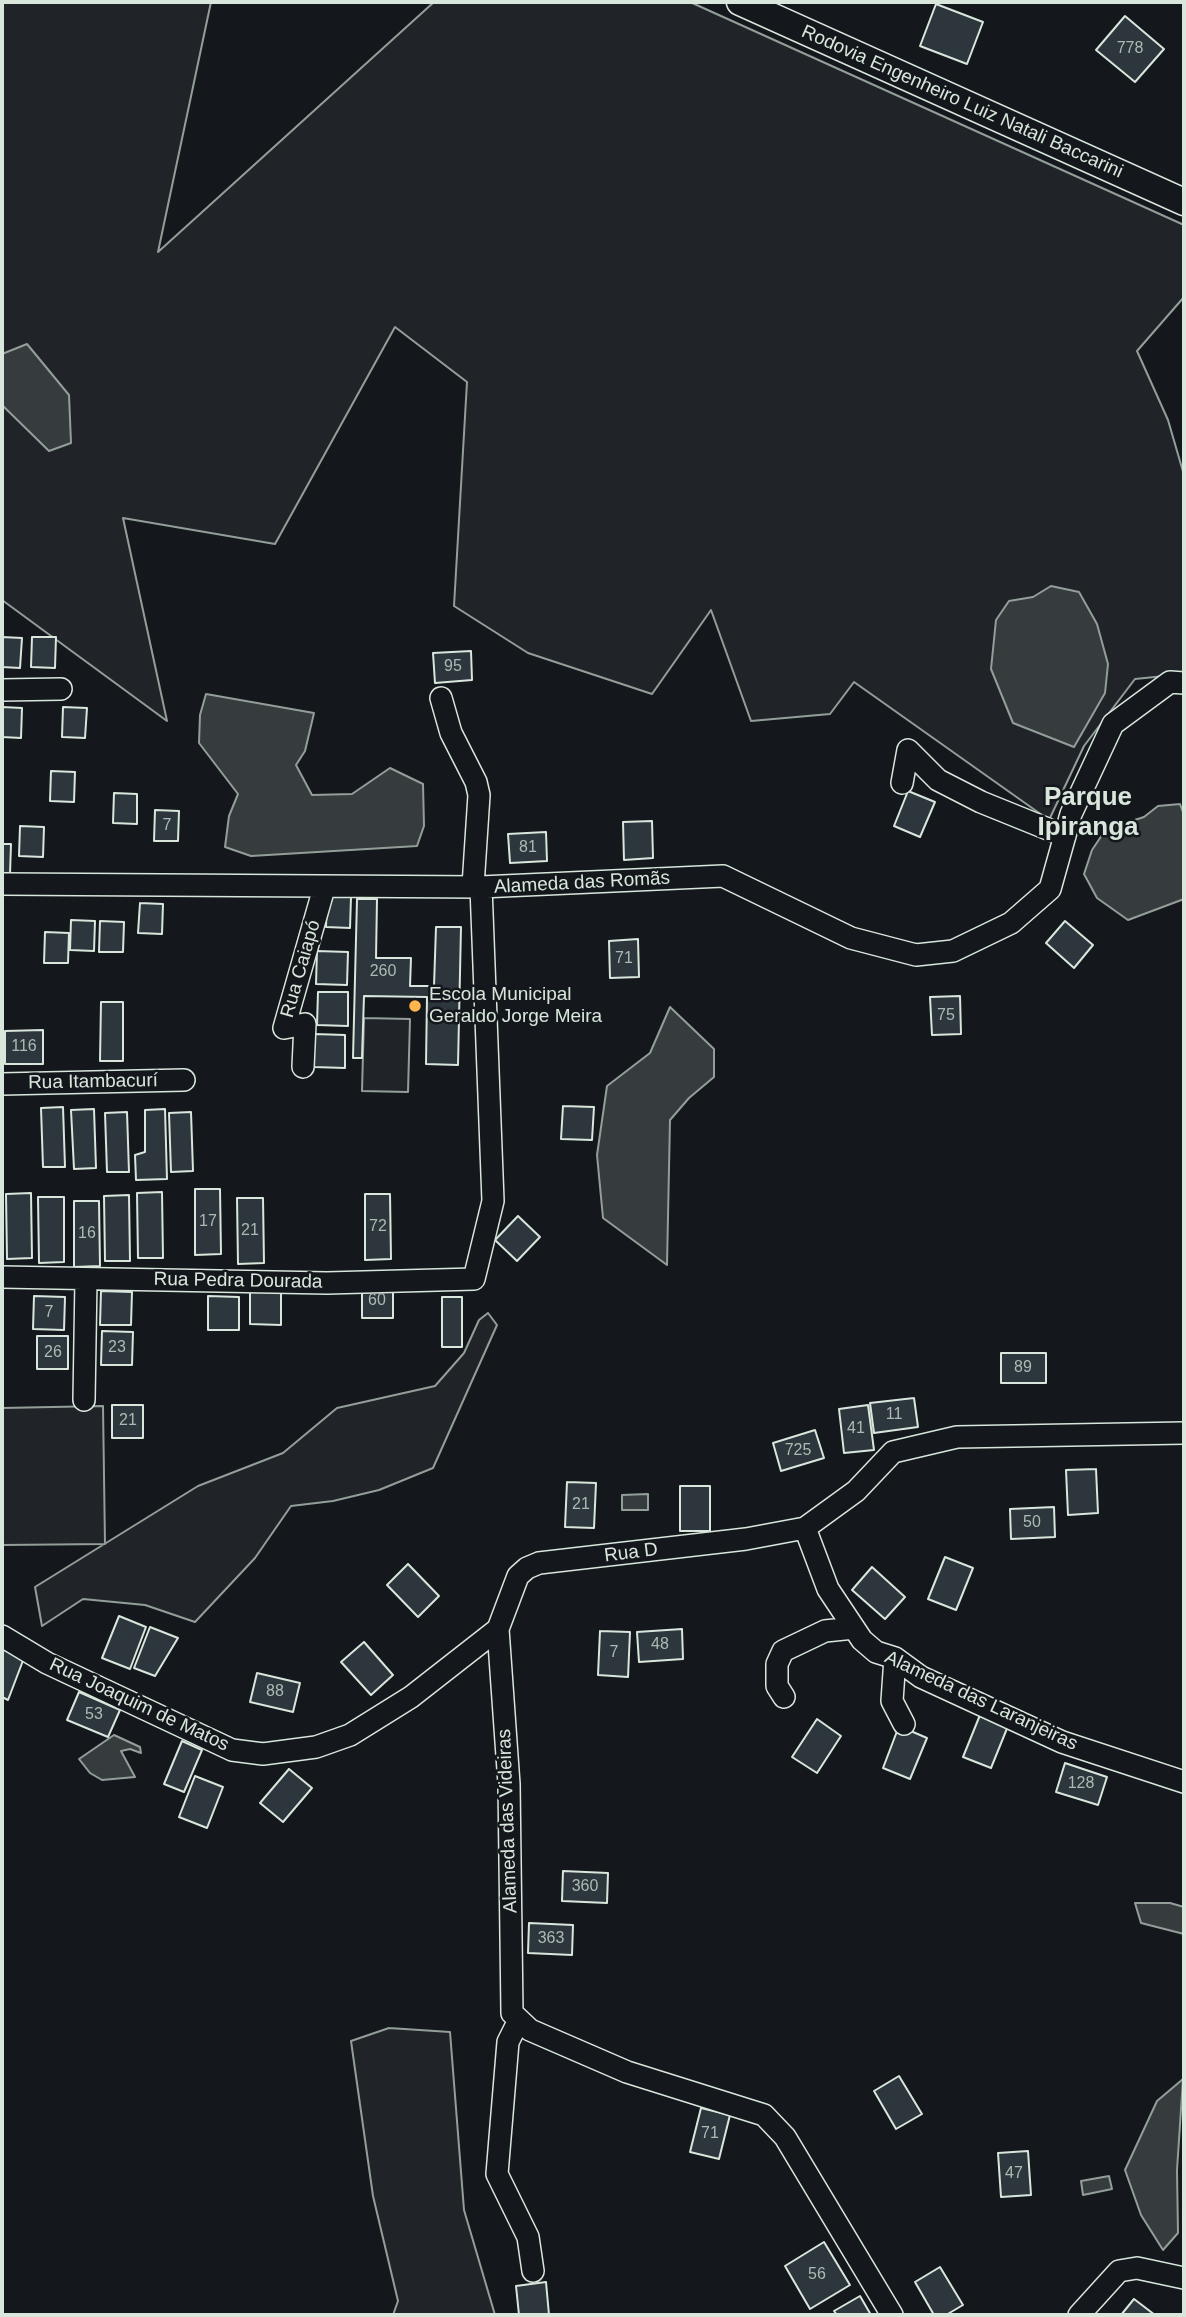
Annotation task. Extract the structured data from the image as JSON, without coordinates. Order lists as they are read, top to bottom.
{
  "streets": {
    "main road": ["Rodovia Engenheiro Luiz Natali Baccarini"],
    "street": [
      "Alameda das Romãs",
      "Rua Caiapó",
      "Rua Itambacurí",
      "Rua Pedra Dourada",
      "Rua D",
      "Alameda das Laranjeiras",
      "Rua Joaquim de Matos",
      "Alameda das Videiras"
    ]
  },
  "crossings": [
    ["Alameda das Romãs", "Rua Caiapó"],
    ["Alameda das Romãs", "Rua Pedra Dourada"],
    ["Rua D", "Alameda das Laranjeiras"],
    ["Rua D", "Rua Joaquim de Matos"],
    ["Rua D", "Alameda das Videiras"],
    ["Rua Joaquim de Matos", "Alameda das Videiras"]
  ],
  "districts": ["Parque Ipiranga"],
  "places": ["Escola Municipal Geraldo Jorge Meira"],
  "house_numbers": [
    "778",
    "95",
    "7",
    "81",
    "71",
    "260",
    "75",
    "116",
    "17",
    "72",
    "21",
    "16",
    "60",
    "7",
    "23",
    "26",
    "89",
    "11",
    "21",
    "41",
    "725",
    "21",
    "50",
    "48",
    "7",
    "88",
    "53",
    "128",
    "360",
    "363",
    "71",
    "47",
    "56"
  ]
}
